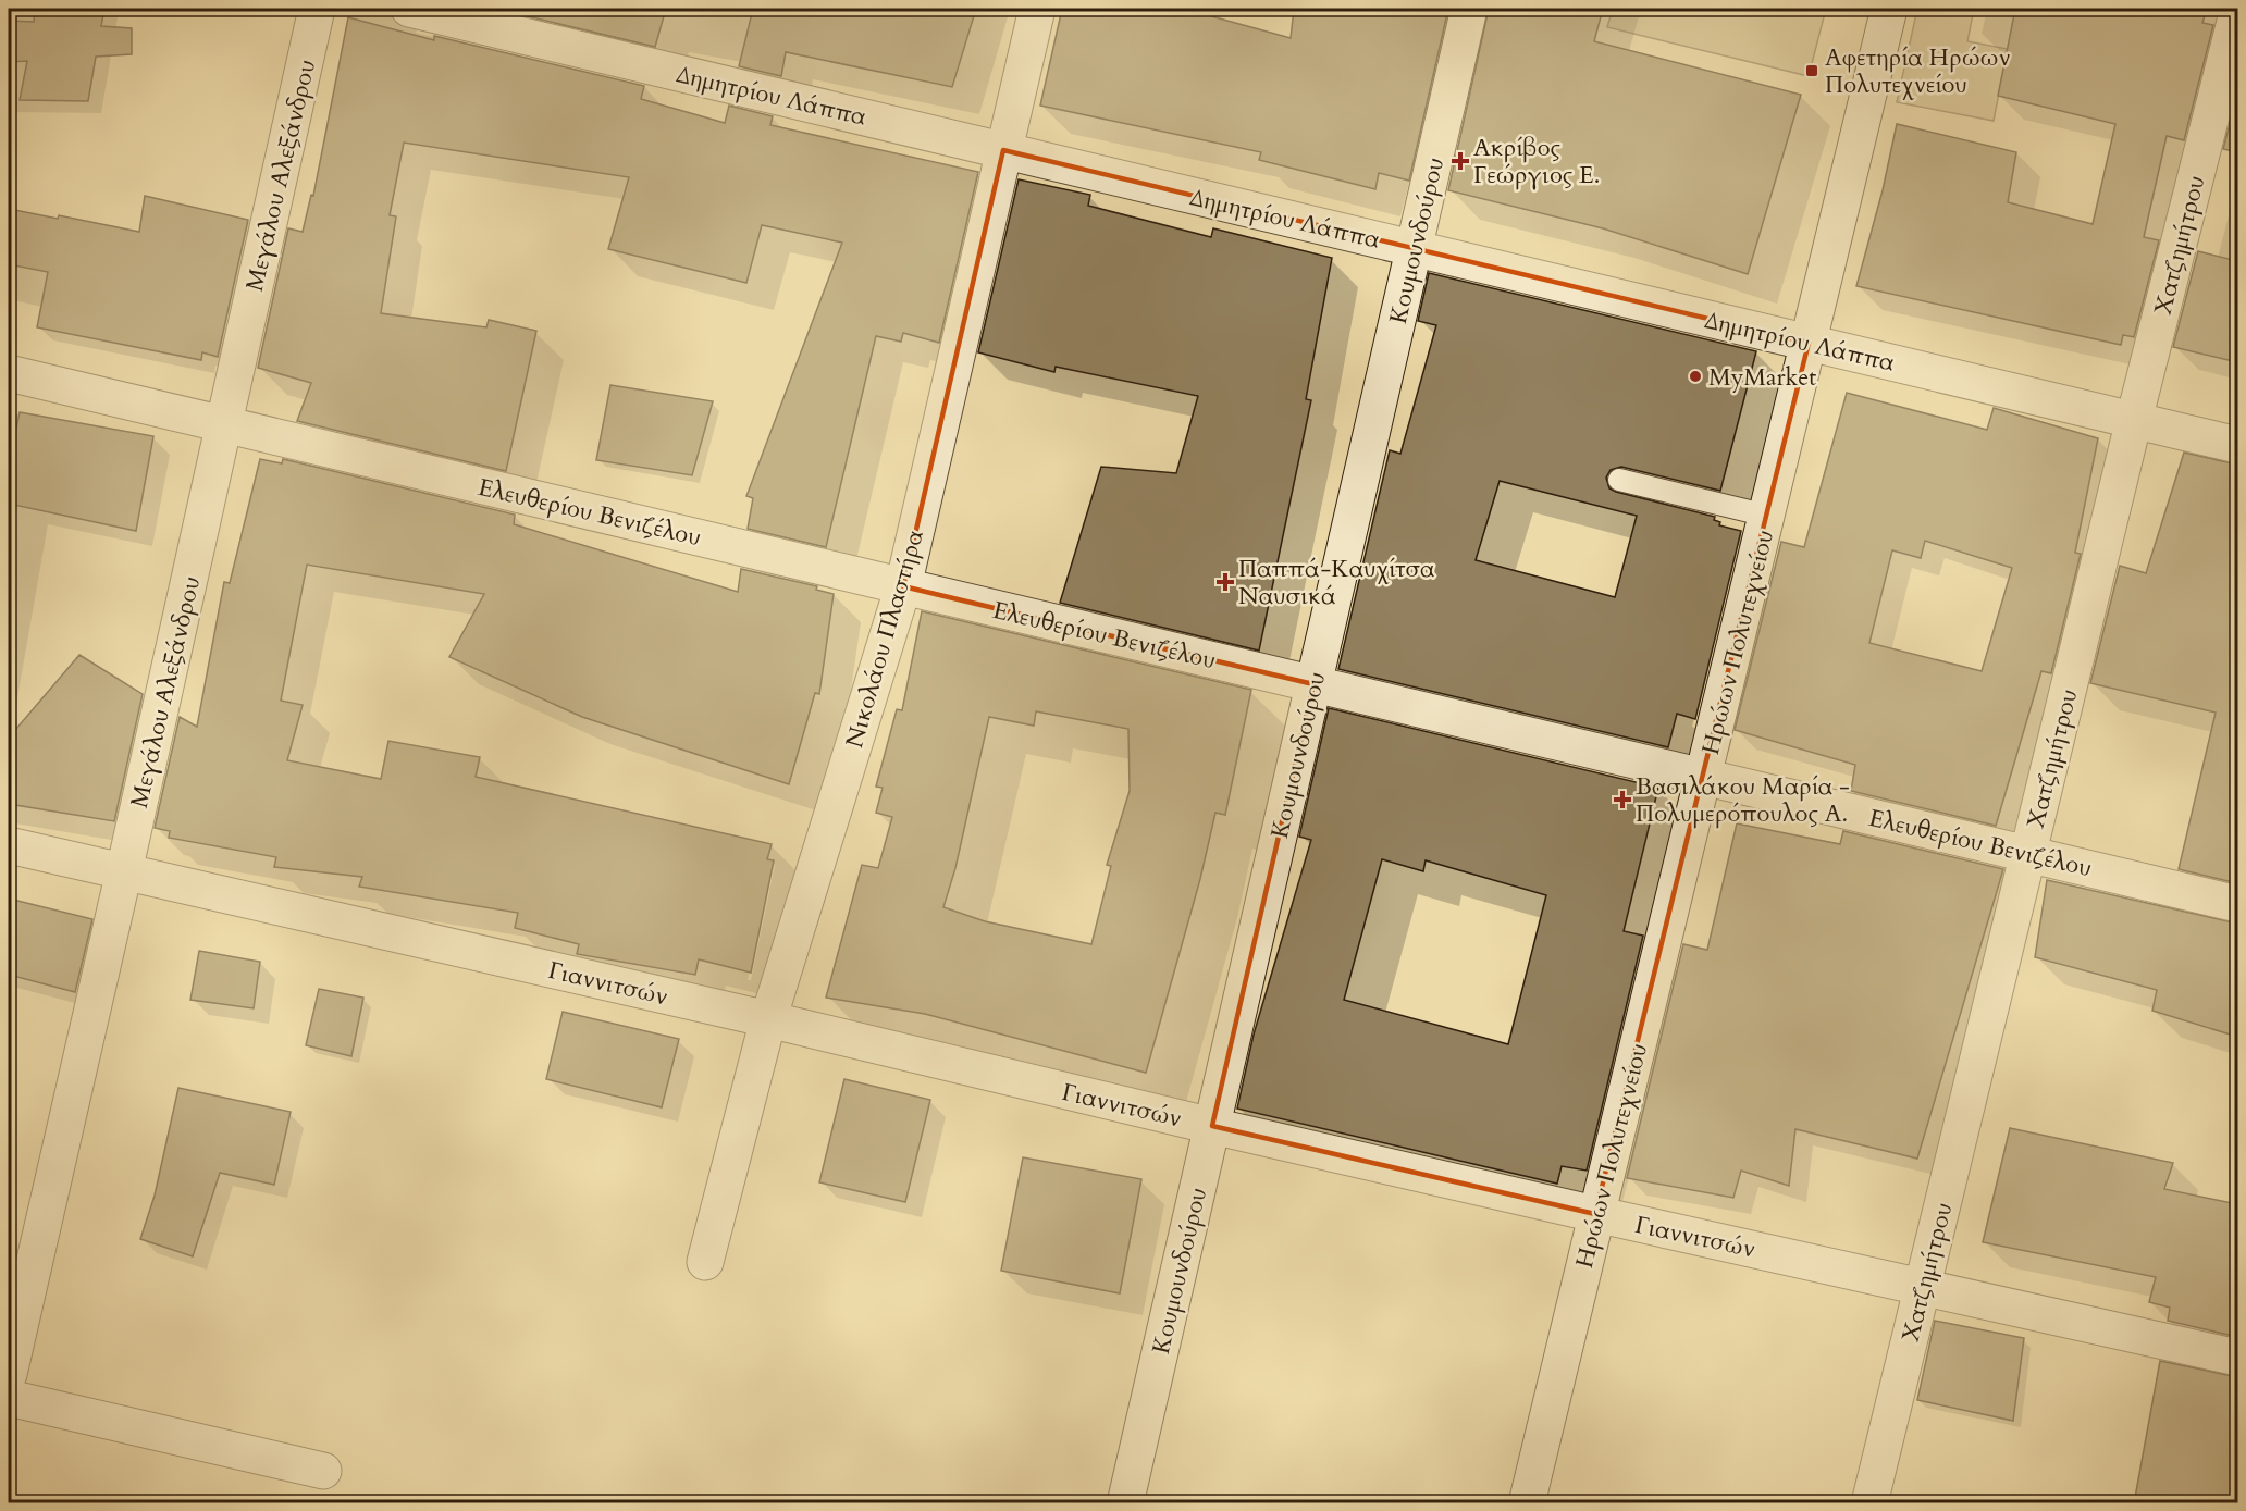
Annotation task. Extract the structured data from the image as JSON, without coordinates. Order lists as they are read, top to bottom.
{
  "streets": {
    "street": [
      "Δημητρίου Λάππα",
      "Μεγάλου Αλεξάνδρου",
      "Κουμουνδούρου",
      "Χατζημήτρου",
      "Ελευθερίου Βενιζέλου",
      "Νικολάου Πλαστήρα",
      "Ηρώων Πολυτεχνείου",
      "Γιαννιτσών"
    ]
  },
  "crossings": [
    ["Δημητρίου Λάππα", "Κουμουνδούρου"],
    ["Δημητρίου Λάππα", "Χατζημήτρου"],
    ["Δημητρίου Λάππα", "Νικολάου Πλαστήρα"],
    ["Δημητρίου Λάππα", "Ηρώων Πολυτεχνείου"],
    ["Μεγάλου Αλεξάνδρου", "Ελευθερίου Βενιζέλου"],
    ["Μεγάλου Αλεξάνδρου", "Γιαννιτσών"],
    ["Κουμουνδούρου", "Ελευθερίου Βενιζέλου"],
    ["Κουμουνδούρου", "Γιαννιτσών"],
    ["Χατζημήτρου", "Ελευθερίου Βενιζέλου"],
    ["Χατζημήτρου", "Γιαννιτσών"],
    ["Ελευθερίου Βενιζέλου", "Νικολάου Πλαστήρα"],
    ["Ελευθερίου Βενιζέλου", "Ηρώων Πολυτεχνείου"],
    ["Νικολάου Πλαστήρα", "Γιαννιτσών"],
    ["Ηρώων Πολυτεχνείου", "Γιαννιτσών"]
  ],
  "places": {
    "transit": ["Αφετηρία Ηρώων Πολυτεχνείου"],
    "health": ["Ακρίβος Γεώργιος Ε.", "Παππά-Καυχίτσα Ναυσικά", "Βασιλάκου Μαρία - Πολυμερόπουλος Α."],
    "other": ["MyMarket"]
  }
}
